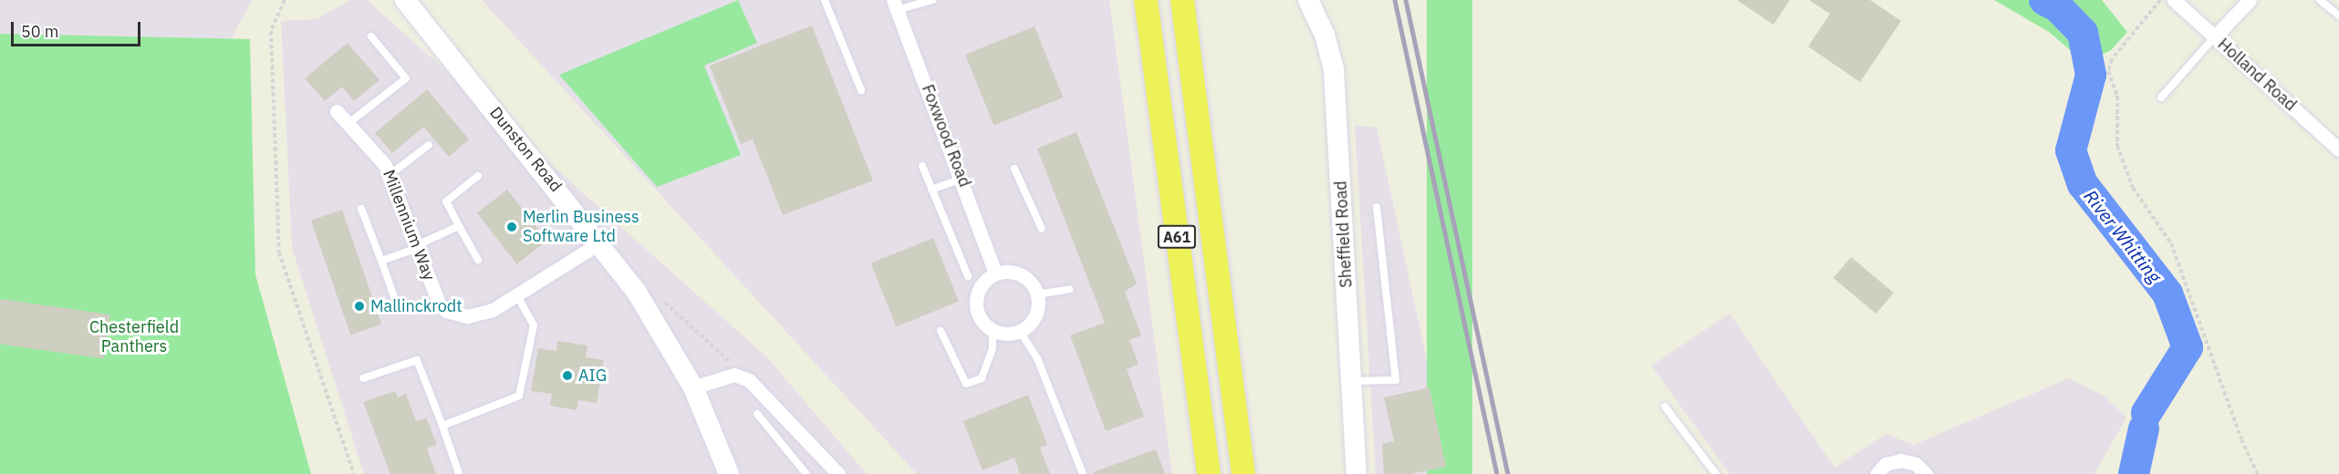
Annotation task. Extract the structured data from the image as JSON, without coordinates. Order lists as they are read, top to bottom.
{
  "streets": {
    "highway": ["A61"],
    "main road": ["Dunston Road", "Sheffield Road"],
    "street": ["Holland Road", "Foxwood Road", "Millennium Way"]
  },
  "crossings": [
    ["Dunston Road", "Millennium Way"]
  ],
  "water": ["River Whitting"],
  "parks": ["Chesterfield Panthers"],
  "places": ["Merlin Business Software Ltd", "Mallinckrodt", "AIG"],
  "scale_bar": "50 m"
}
